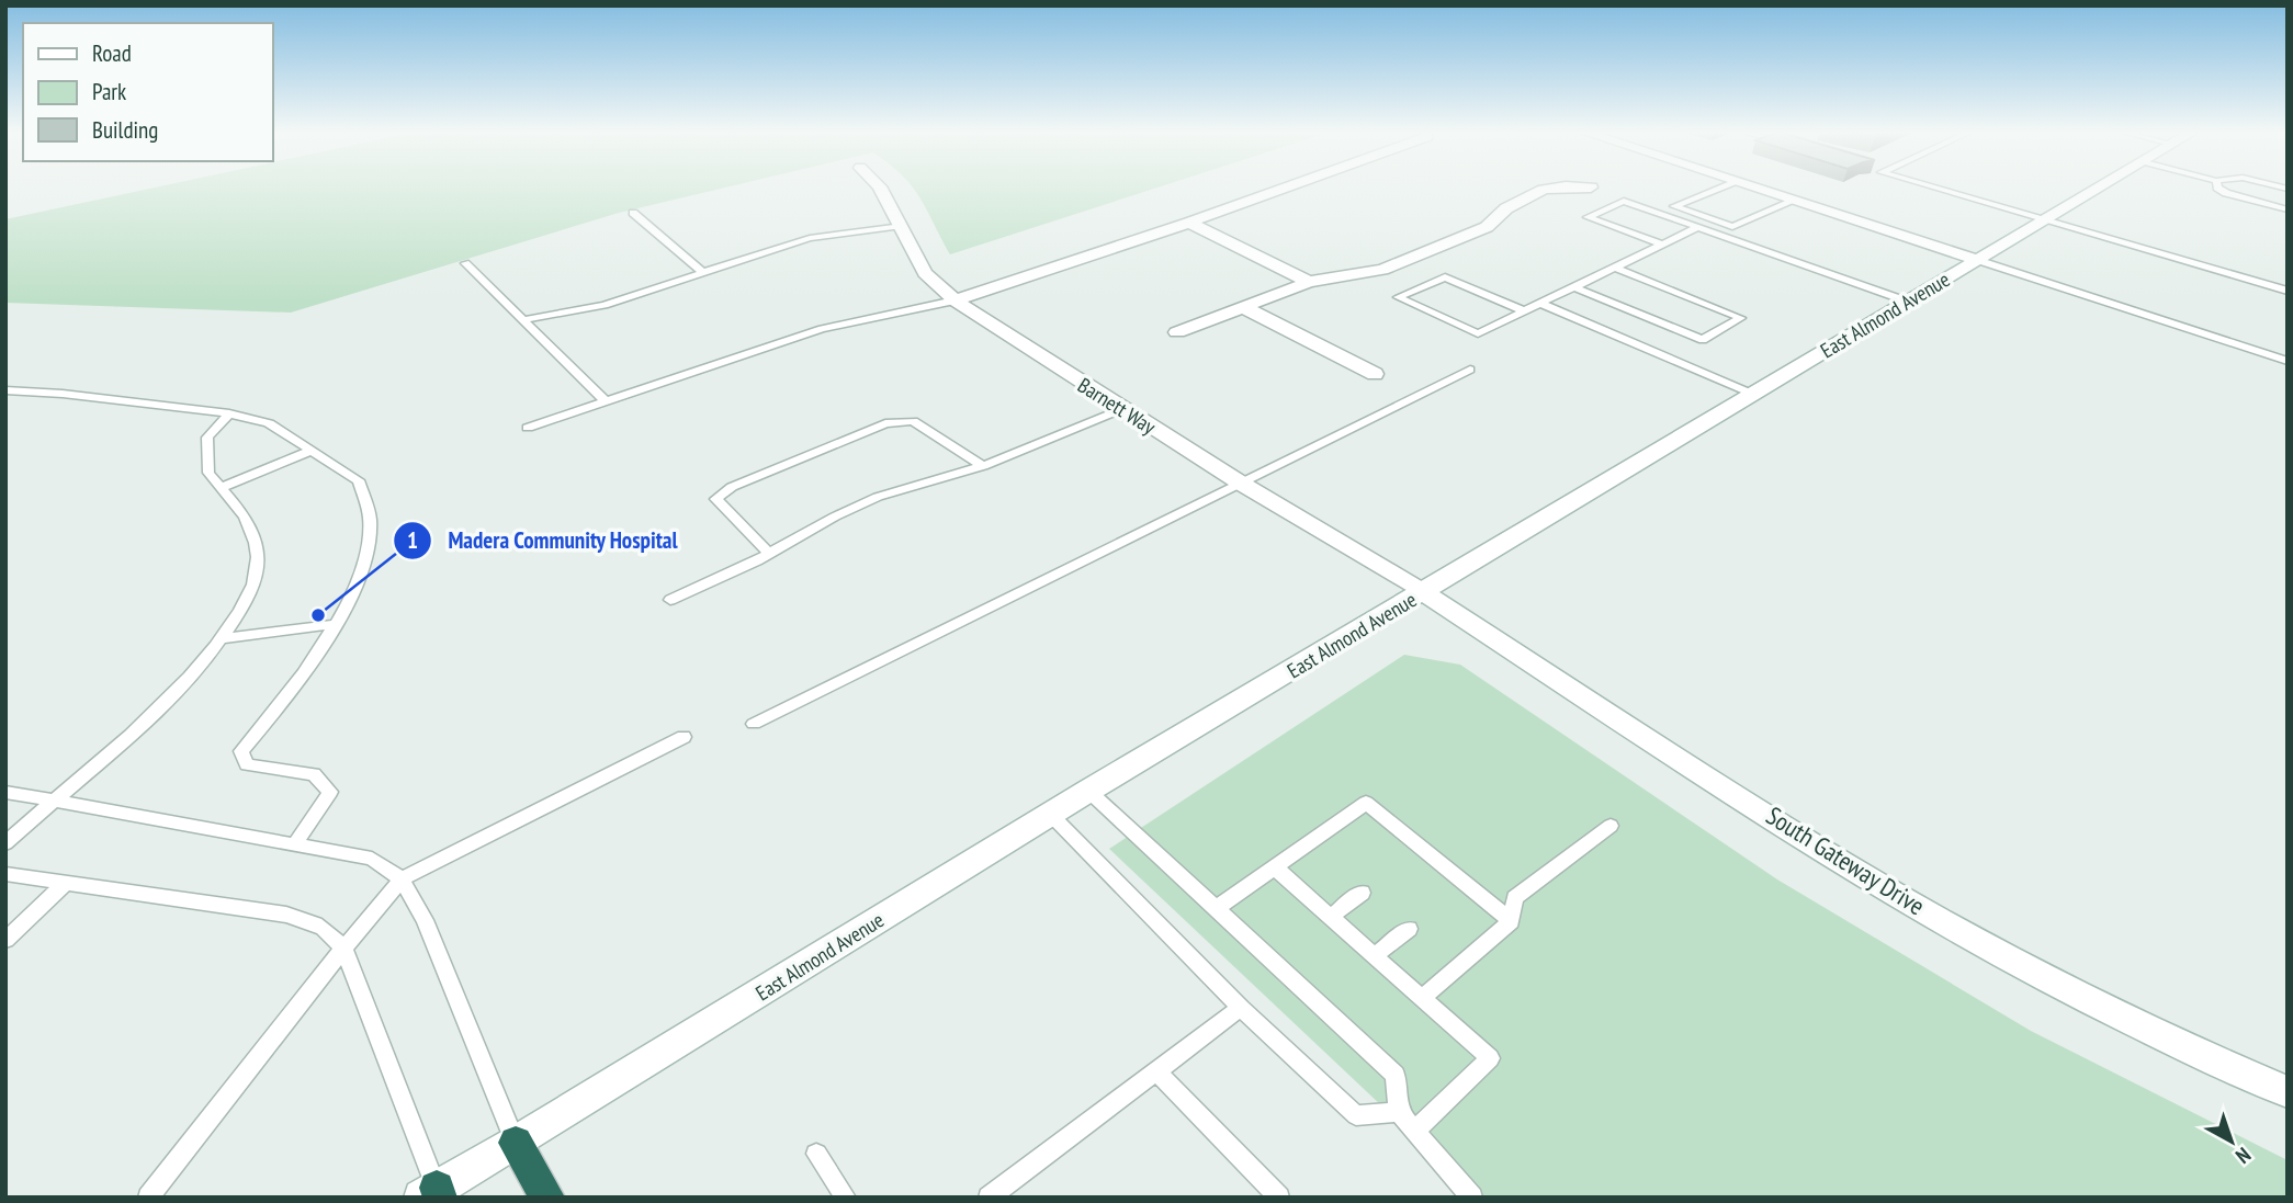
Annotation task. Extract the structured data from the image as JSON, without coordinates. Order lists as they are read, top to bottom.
{
  "streets": {
    "street": ["East Almond Avenue", "Barnett Way", "South Gateway Drive"]
  },
  "crossings": [
    ["East Almond Avenue", "Barnett Way"],
    ["East Almond Avenue", "South Gateway Drive"],
    ["Barnett Way", "South Gateway Drive"]
  ],
  "places": ["Madera Community Hospital"],
  "legend": ["Road", "Park", "Building"],
  "north": "bottom right"
}
